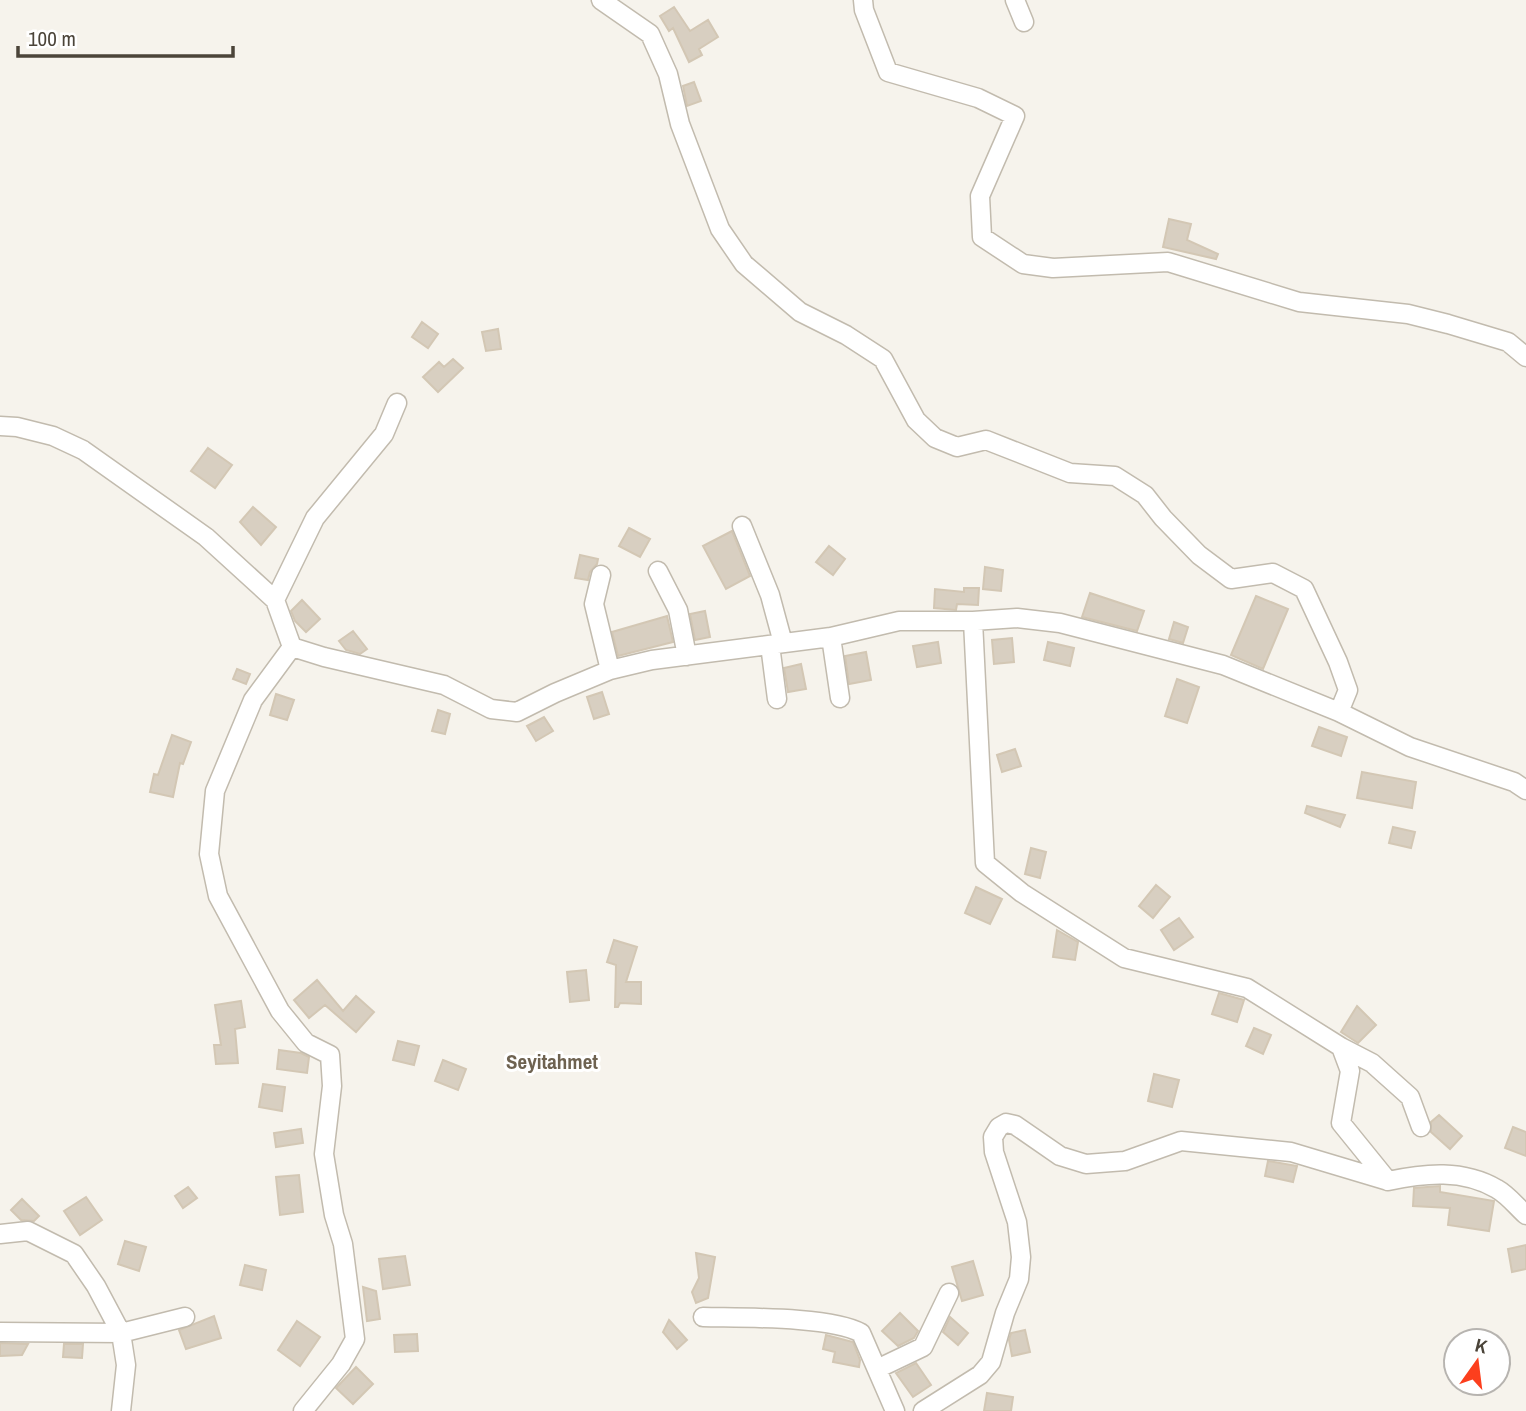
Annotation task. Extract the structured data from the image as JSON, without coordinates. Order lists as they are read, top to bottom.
{
  "districts": ["Seyitahmet"],
  "scale_bar": "100 m",
  "north": "top"
}
